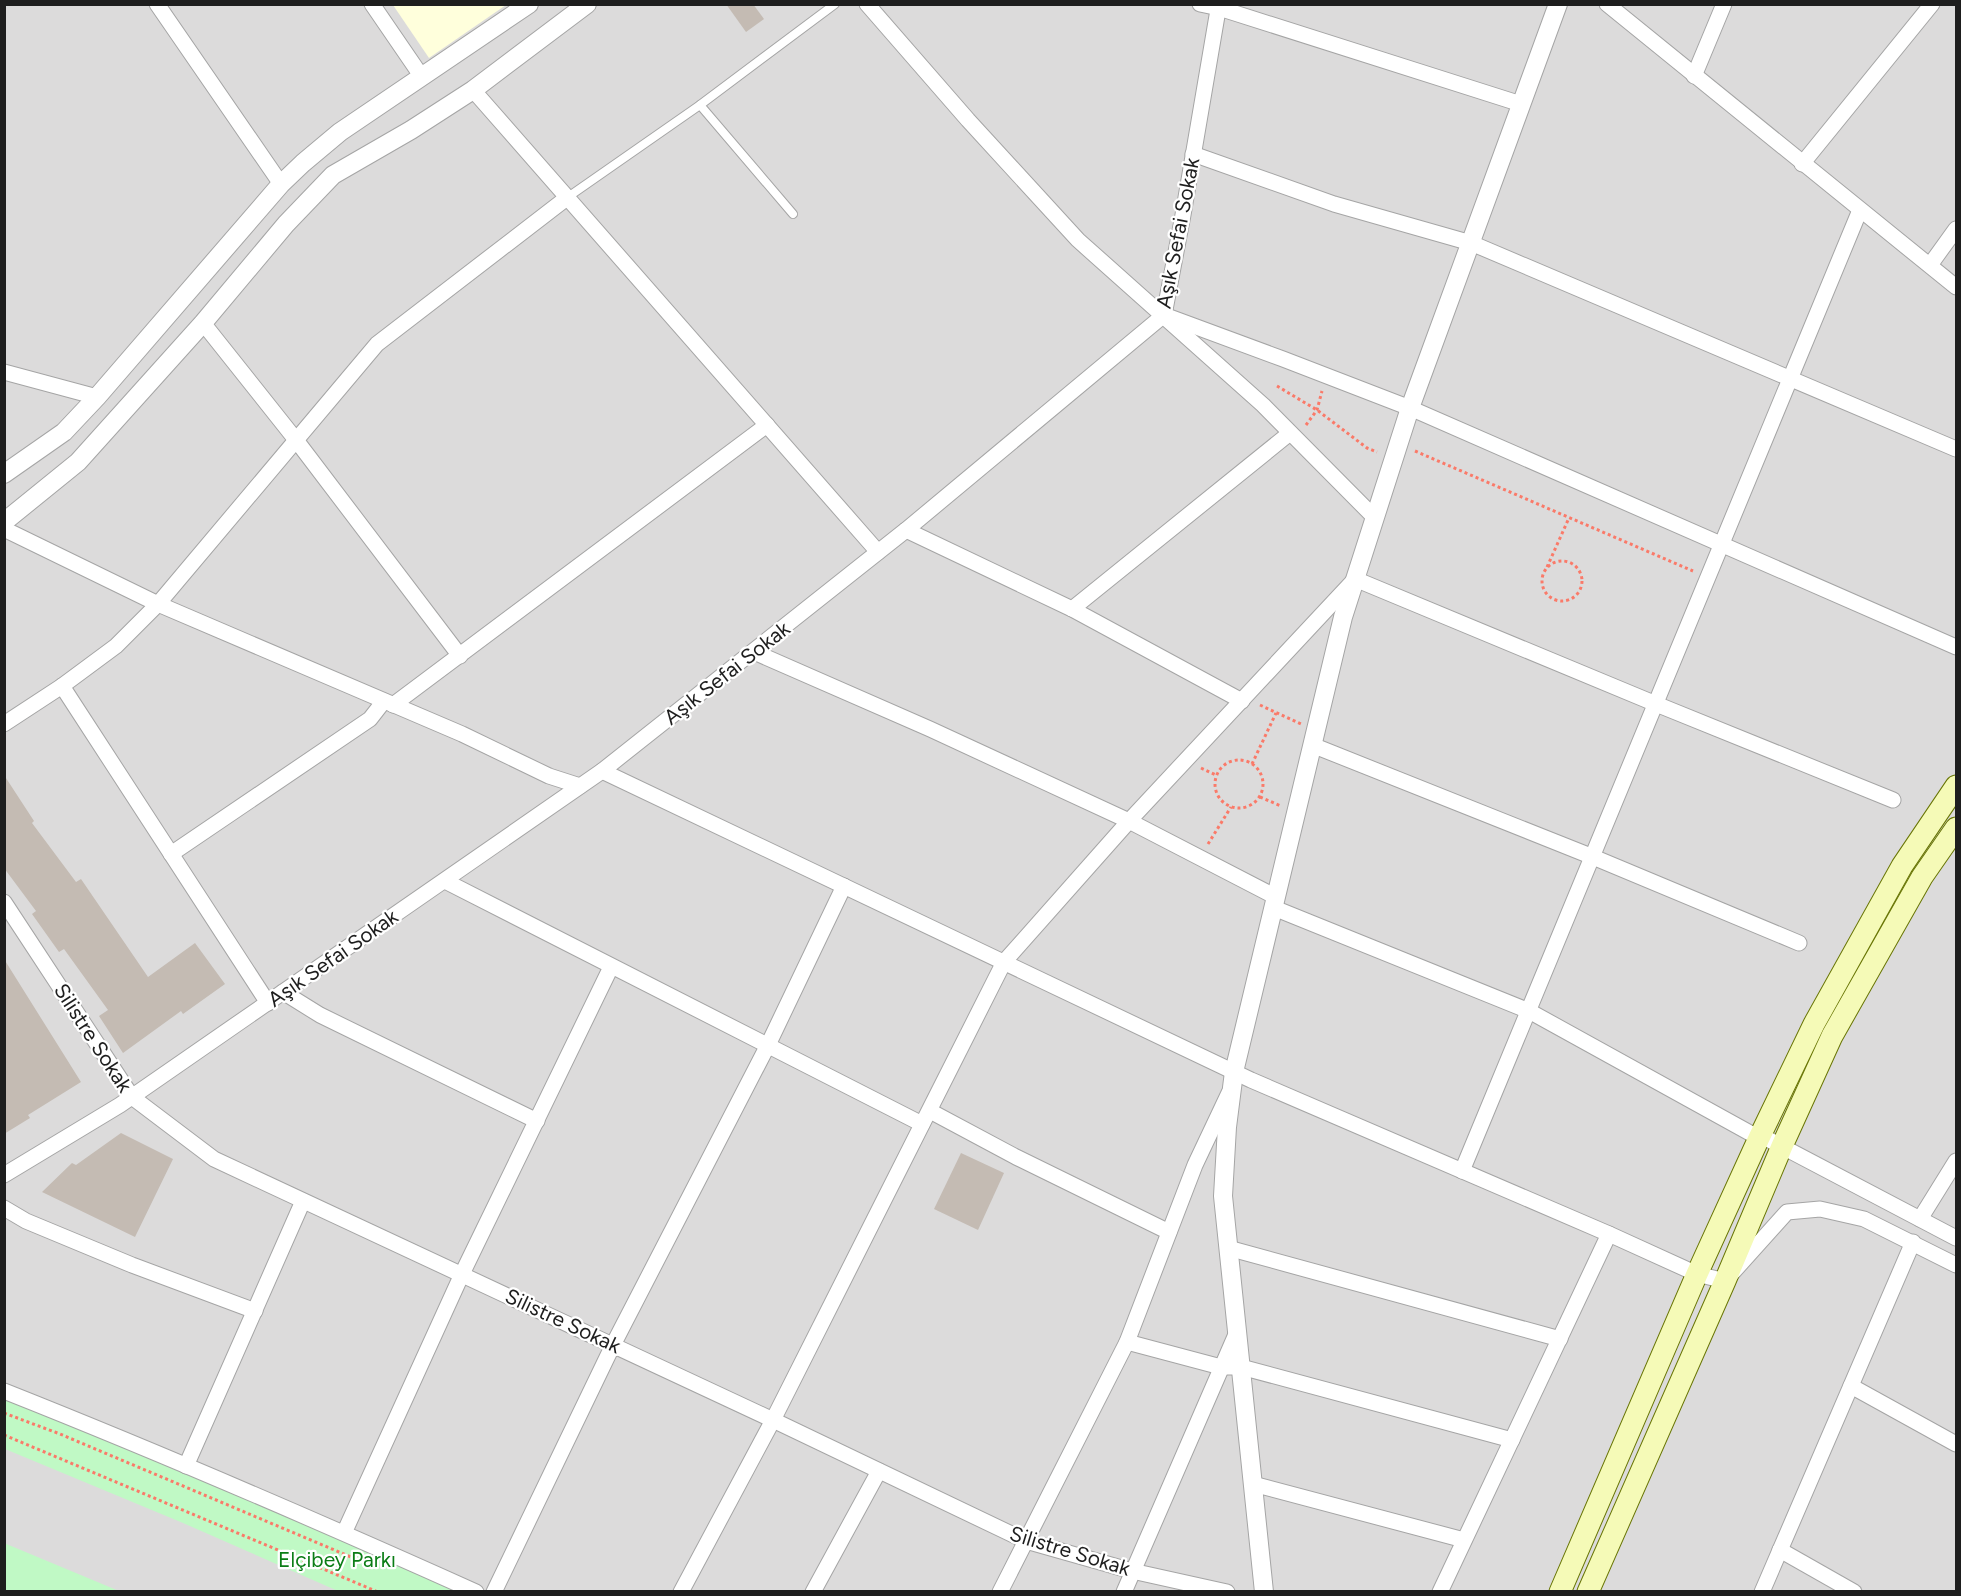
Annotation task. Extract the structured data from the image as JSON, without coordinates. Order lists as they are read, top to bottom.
{
  "streets": {
    "street": ["Aşık Sefai Sokak", "Silistre Sokak"]
  },
  "crossings": [
    ["Aşık Sefai Sokak", "Silistre Sokak"]
  ],
  "parks": ["Elçibey Parkı"]
}
